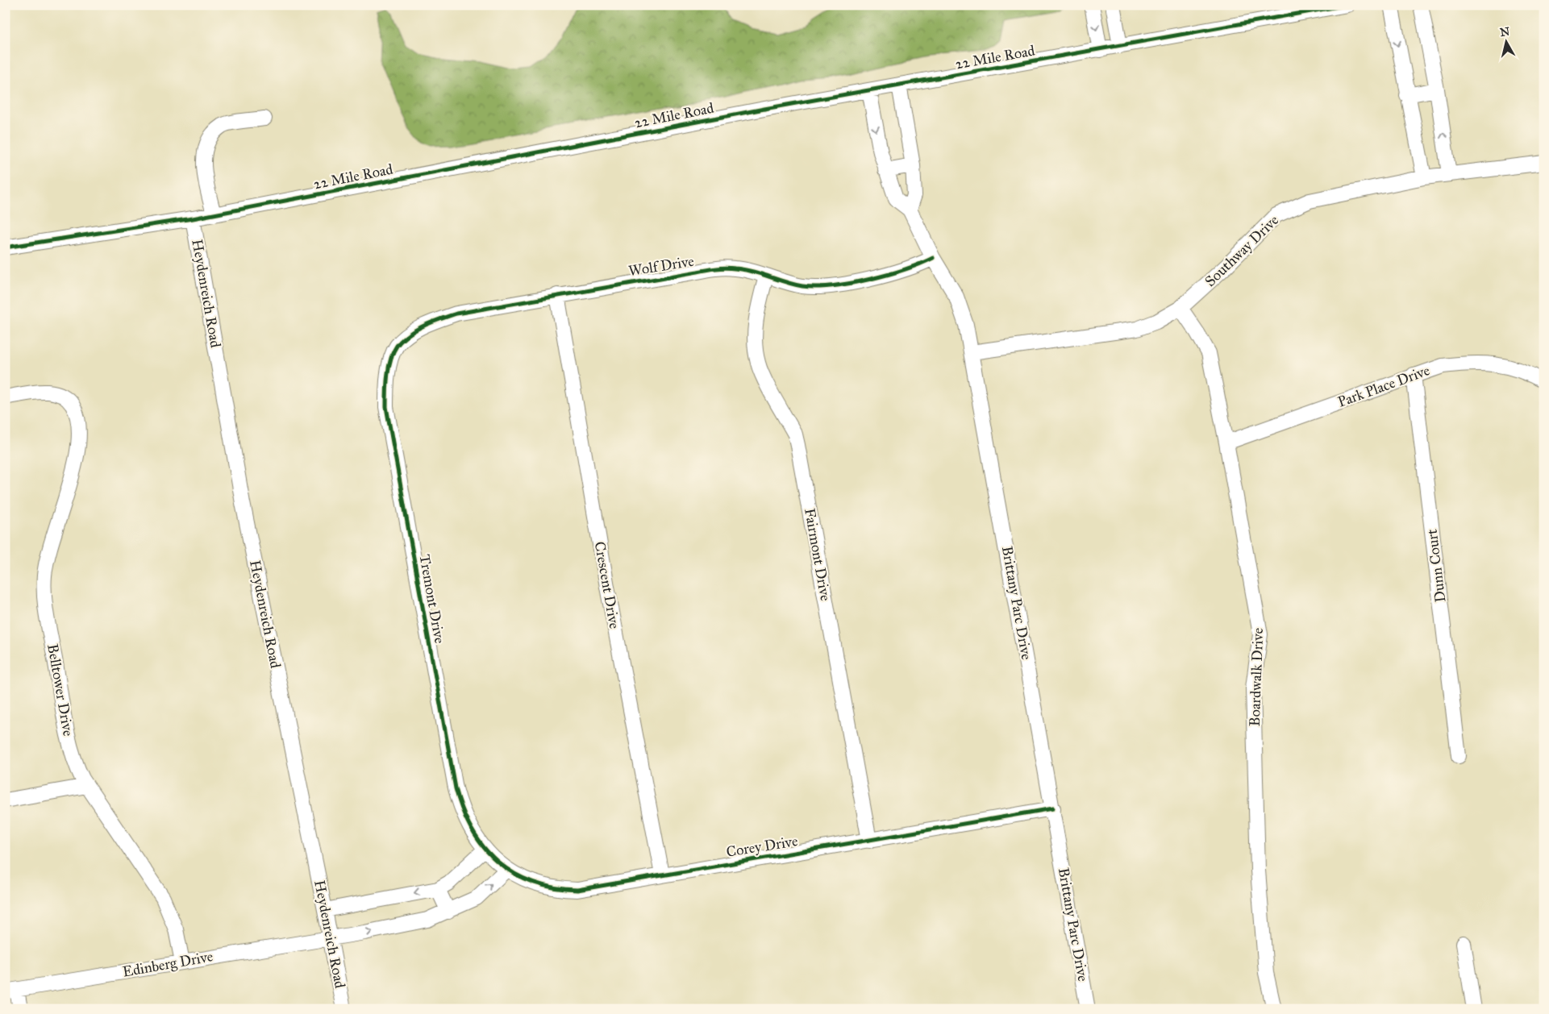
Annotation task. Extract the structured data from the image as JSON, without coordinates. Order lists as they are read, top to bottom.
{
  "streets": {
    "street": [
      "22 Mile Road",
      "Southway Drive",
      "Wolf Drive",
      "Heydenreich Road",
      "Park Place Drive",
      "Fairmont Drive",
      "Dunn Court",
      "Crescent Drive",
      "Tremont Drive",
      "Brittany Parc Drive",
      "Boardwalk Drive",
      "Belltower Drive",
      "Corey Drive",
      "Edinberg Drive"
    ]
  },
  "crossings": [
    ["22 Mile Road", "Heydenreich Road"],
    ["22 Mile Road", "Brittany Parc Drive"],
    ["Southway Drive", "Brittany Parc Drive"],
    ["Southway Drive", "Boardwalk Drive"],
    ["Wolf Drive", "Fairmont Drive"],
    ["Wolf Drive", "Crescent Drive"],
    ["Wolf Drive", "Tremont Drive"],
    ["Wolf Drive", "Brittany Parc Drive"],
    ["Heydenreich Road", "Edinberg Drive"],
    ["Park Place Drive", "Dunn Court"],
    ["Park Place Drive", "Boardwalk Drive"],
    ["Fairmont Drive", "Corey Drive"],
    ["Crescent Drive", "Corey Drive"],
    ["Tremont Drive", "Corey Drive"],
    ["Brittany Parc Drive", "Corey Drive"],
    ["Belltower Drive", "Edinberg Drive"],
    ["Corey Drive", "Edinberg Drive"]
  ],
  "north": "top"
}
